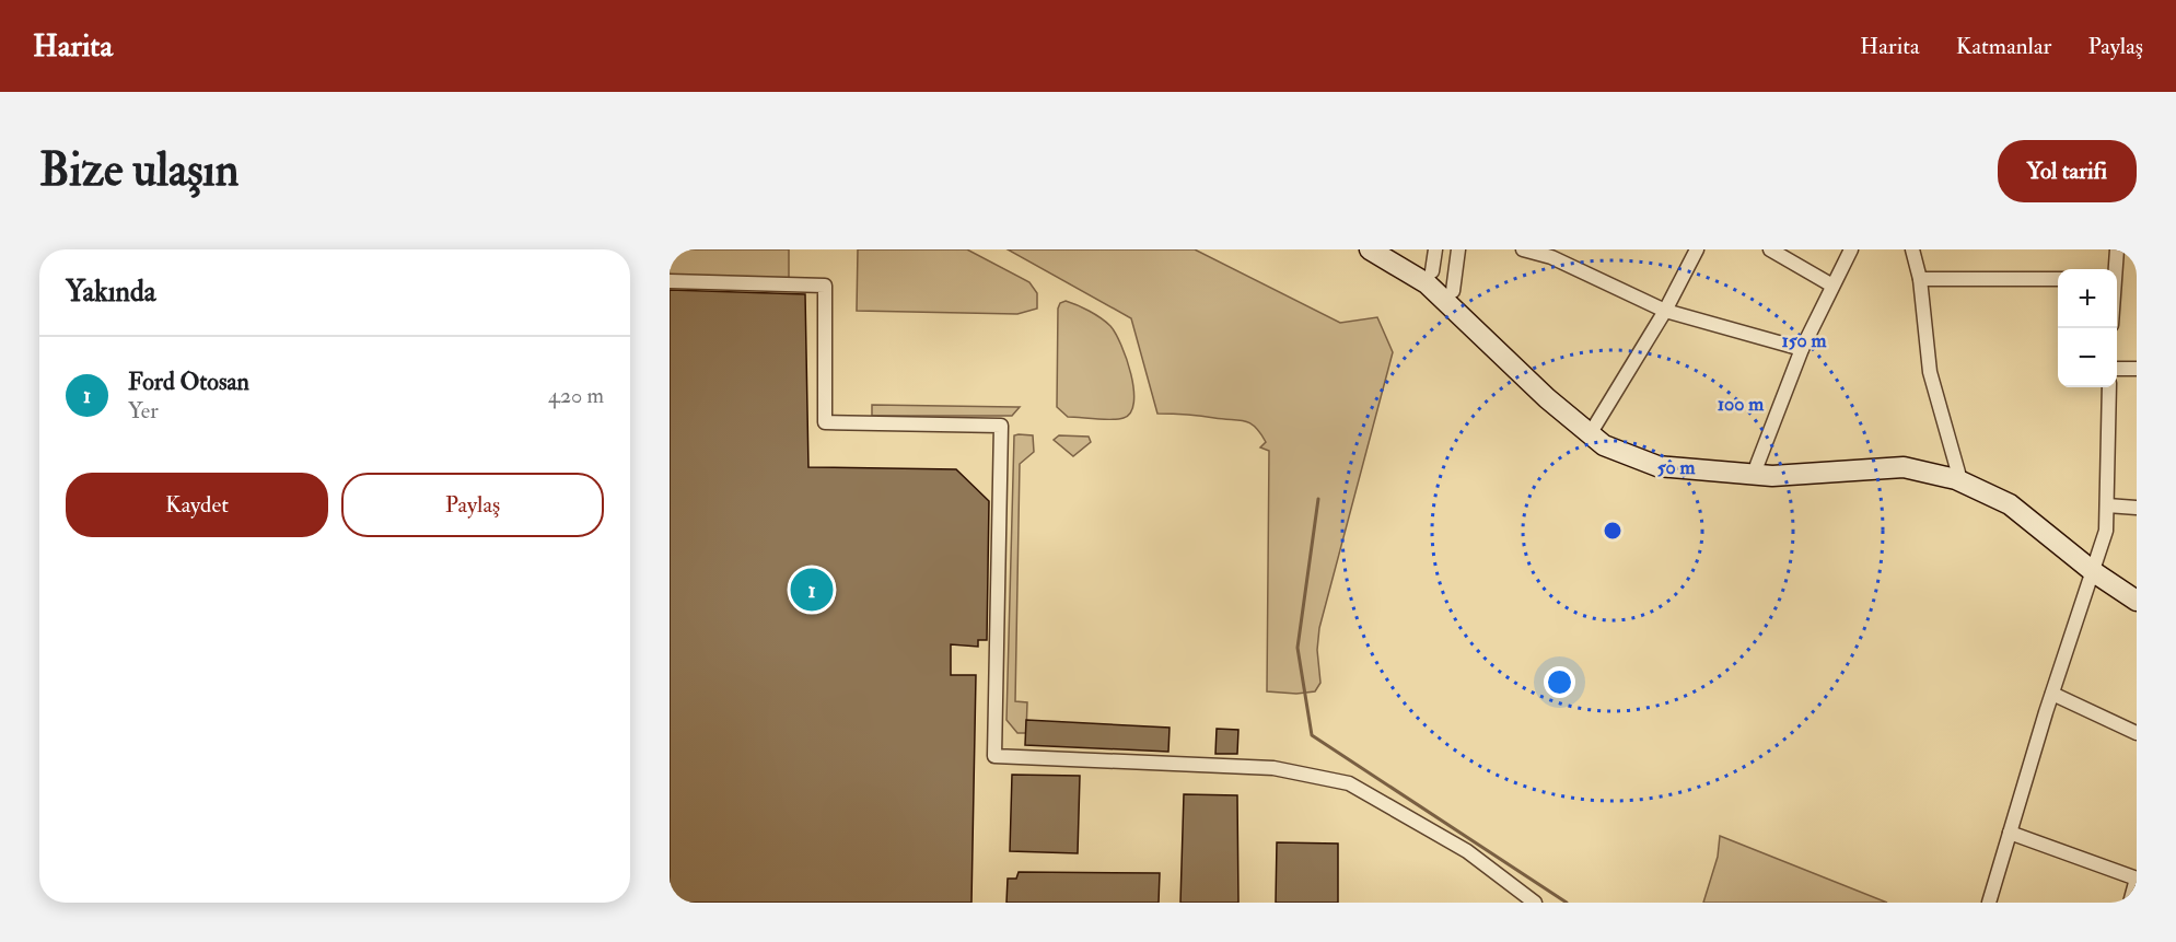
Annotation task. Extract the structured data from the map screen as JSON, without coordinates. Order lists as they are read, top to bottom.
{
  "page": {
    "header": "Harita",
    "nav": ["Harita", "Katmanlar", "Paylaş"],
    "buttons": [
      "Yol tarifi",
      ["Kaydet", "Paylaş"]
    ],
    "title": "Bize ulaşın",
    "heading": "Yakında",
    "map_buttons": ["+", "−"],
    "list": [
      {
        "mark": "1",
        "name": "Ford Otosan",
        "note": "Yer",
        "value": "420 m"
      }
    ],
    "pins": "1"
  },
  "rings": ["150 m", "100 m", "50 m"]
}
